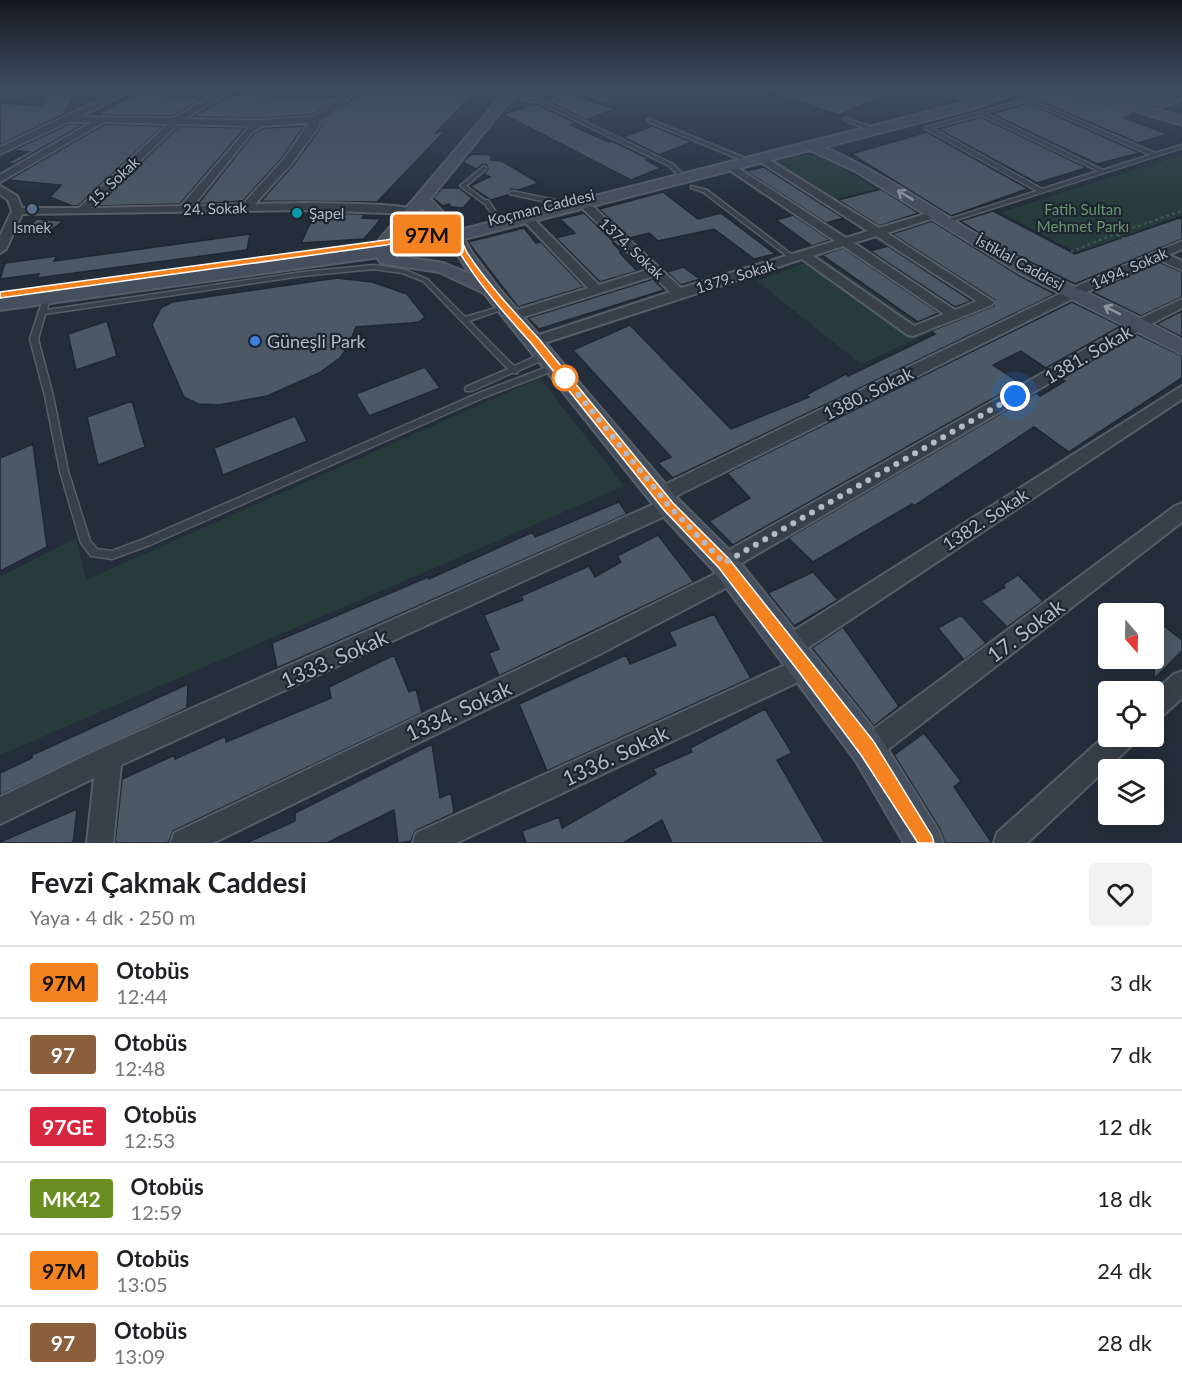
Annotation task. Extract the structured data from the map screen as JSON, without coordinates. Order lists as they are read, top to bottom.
{
  "streets": {
    "main road": ["Koçman Caddesi", "İstiklal Caddesi"],
    "street": [
      "15. Sokak",
      "24. Sokak",
      "1374. Sokak",
      "1494. Sokak",
      "1379. Sokak",
      "1381. Sokak",
      "1380. Sokak",
      "1382. Sokak",
      "17. Sokak",
      "1333. Sokak",
      "1334. Sokak",
      "1336. Sokak"
    ]
  },
  "crossings": [
    ["15. Sokak", "24. Sokak"],
    ["Koçman Caddesi", "1374. Sokak"],
    ["1374. Sokak", "1379. Sokak"],
    ["İstiklal Caddesi", "1494. Sokak"],
    ["İstiklal Caddesi", "1379. Sokak"],
    ["İstiklal Caddesi", "1381. Sokak"],
    ["İstiklal Caddesi", "1380. Sokak"],
    ["1494. Sokak", "1380. Sokak"],
    ["1381. Sokak", "1334. Sokak"],
    ["1380. Sokak", "1333. Sokak"],
    ["1382. Sokak", "1336. Sokak"]
  ],
  "one_way": ["İstiklal Caddesi"],
  "parks": ["Fatih Sultan Mehmet Parkı"],
  "places": ["Ismek", "Şapel", "Güneşli Park"],
  "lines": ["bus line 97M"],
  "north": "bottom",
  "page": {
    "on_map": "97M",
    "heading": ["Fevzi Çakmak Caddesi", "Yaya · 4 dk · 250 m"],
    "list": [
      {
        "mark": "97M",
        "name": "Otobüs",
        "note": "12:44",
        "value": "3 dk"
      },
      {
        "mark": "97",
        "name": "Otobüs",
        "note": "12:48",
        "value": "7 dk"
      },
      {
        "mark": "97GE",
        "name": "Otobüs",
        "note": "12:53",
        "value": "12 dk"
      },
      {
        "mark": "MK42",
        "name": "Otobüs",
        "note": "12:59",
        "value": "18 dk"
      },
      {
        "mark": "97M",
        "name": "Otobüs",
        "note": "13:05",
        "value": "24 dk"
      },
      {
        "mark": "97",
        "name": "Otobüs",
        "note": "13:09",
        "value": "28 dk"
      }
    ]
  }
}
